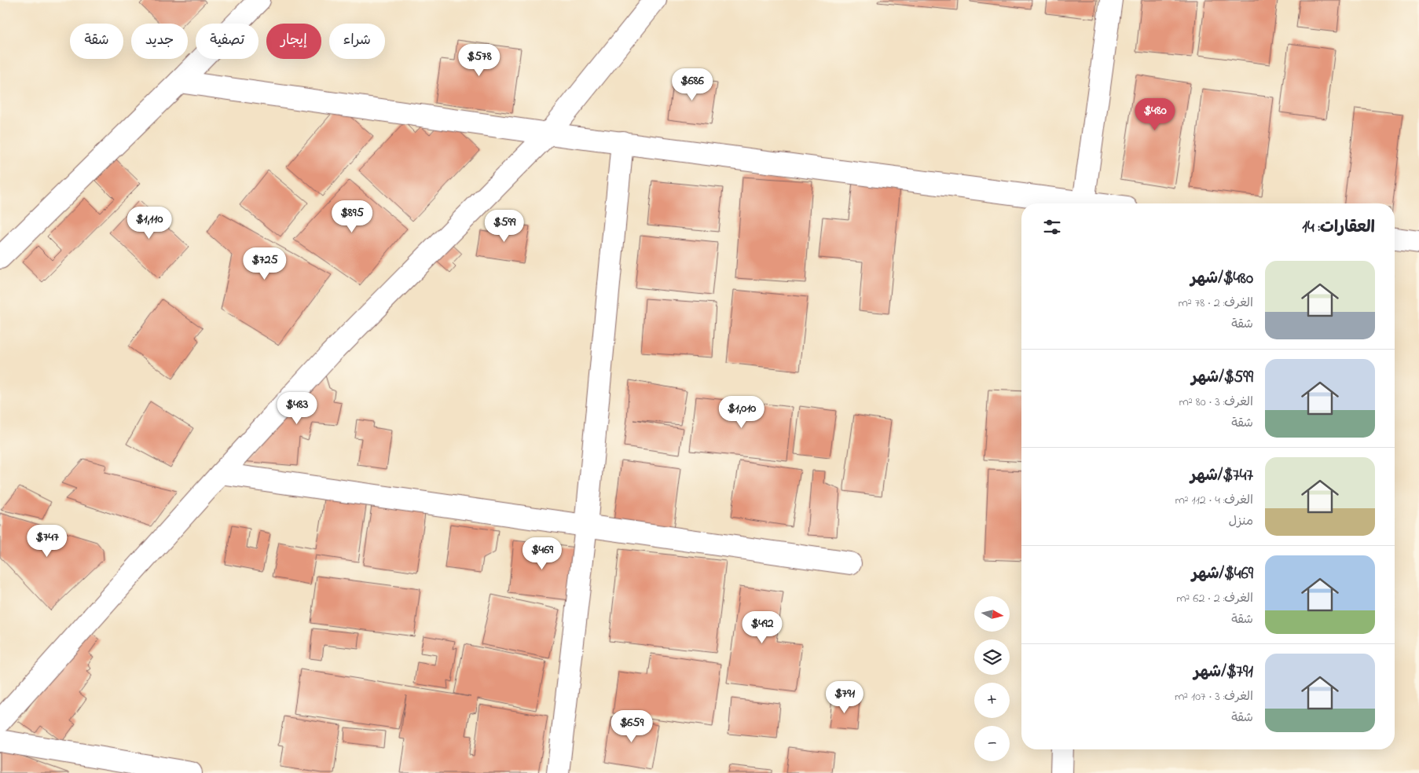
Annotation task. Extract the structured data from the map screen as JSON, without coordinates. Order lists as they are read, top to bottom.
{
  "north": "right",
  "page": {
    "chip": [
      "شراء",
      "إيجار",
      "تصفية",
      "جديد",
      "شقة"
    ],
    "price": [
      "$578",
      "$686",
      "$480",
      "$895",
      "$1,110",
      "$599",
      "$725",
      "$483",
      "$1,010",
      "$747",
      "$469",
      "$492",
      "$791",
      "$659"
    ],
    "heading": "العقارات: 14",
    "list": [
      {
        "name": "$480/شهر",
        "note": "الغرف: 2 · 78 m² · شقة"
      },
      {
        "name": "$599/شهر",
        "note": "الغرف: 3 · 80 m² · شقة"
      },
      {
        "name": "$747/شهر",
        "note": "الغرف: 4 · 112 m² · منزل"
      },
      {
        "name": "$469/شهر",
        "note": "الغرف: 2 · 62 m² · شقة"
      },
      {
        "name": "$791/شهر",
        "note": "الغرف: 3 · 107 m² · شقة"
      }
    ],
    "map_buttons": ["+", "−"]
  }
}
